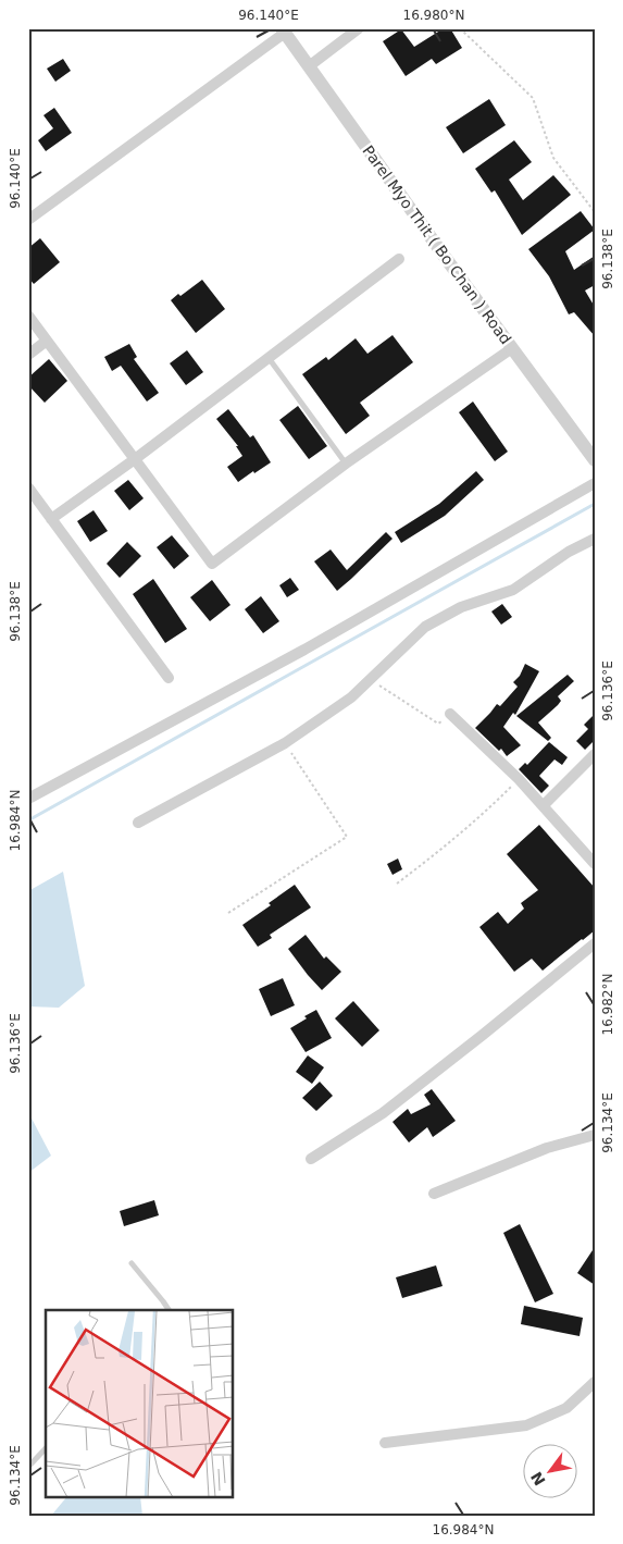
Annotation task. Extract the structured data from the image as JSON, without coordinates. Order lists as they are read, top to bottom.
{
  "streets": {
    "street": ["Parel Myo Thit ( Bo Chan ) Road"]
  },
  "north": "bottom left",
  "coordinates": [
    "96.140°E",
    "16.980°N",
    "96.138°E",
    "96.136°E",
    "16.984°N",
    "16.982°N",
    "96.134°E"
  ]
}
